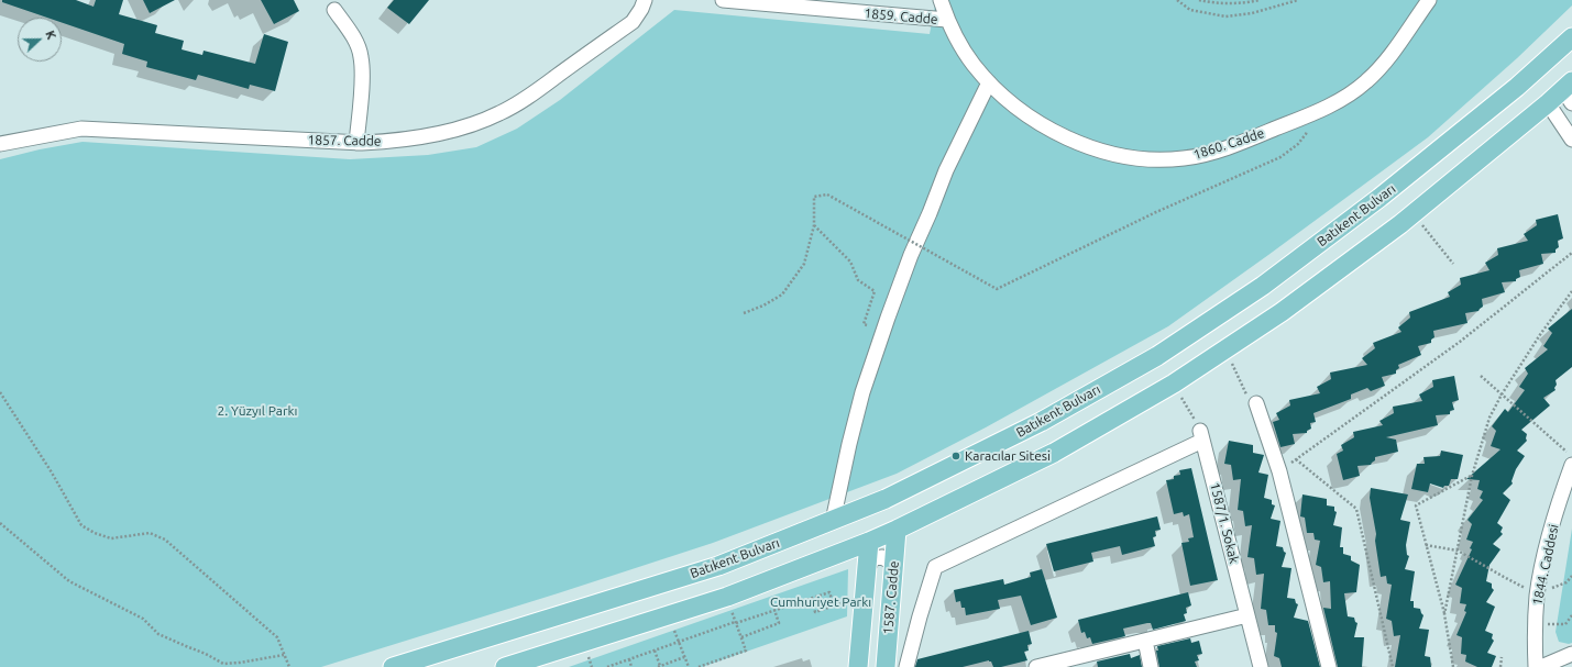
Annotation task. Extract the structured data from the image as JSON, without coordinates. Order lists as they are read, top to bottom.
{
  "streets": {
    "main road": ["Batıkent Bulvarı", "1587. Cadde"],
    "street": [
      "1859. Cadde",
      "1857. Cadde",
      "1860. Cadde",
      "1587/1. Sokak",
      "1844. Caddesi"
    ]
  },
  "crossings": [
    ["1859. Cadde", "1860. Cadde"]
  ],
  "parks": ["2. Yüzyıl Parkı", "Cumhuriyet Parkı"],
  "places": ["Karacılar Sitesi"],
  "north": "right"
}
